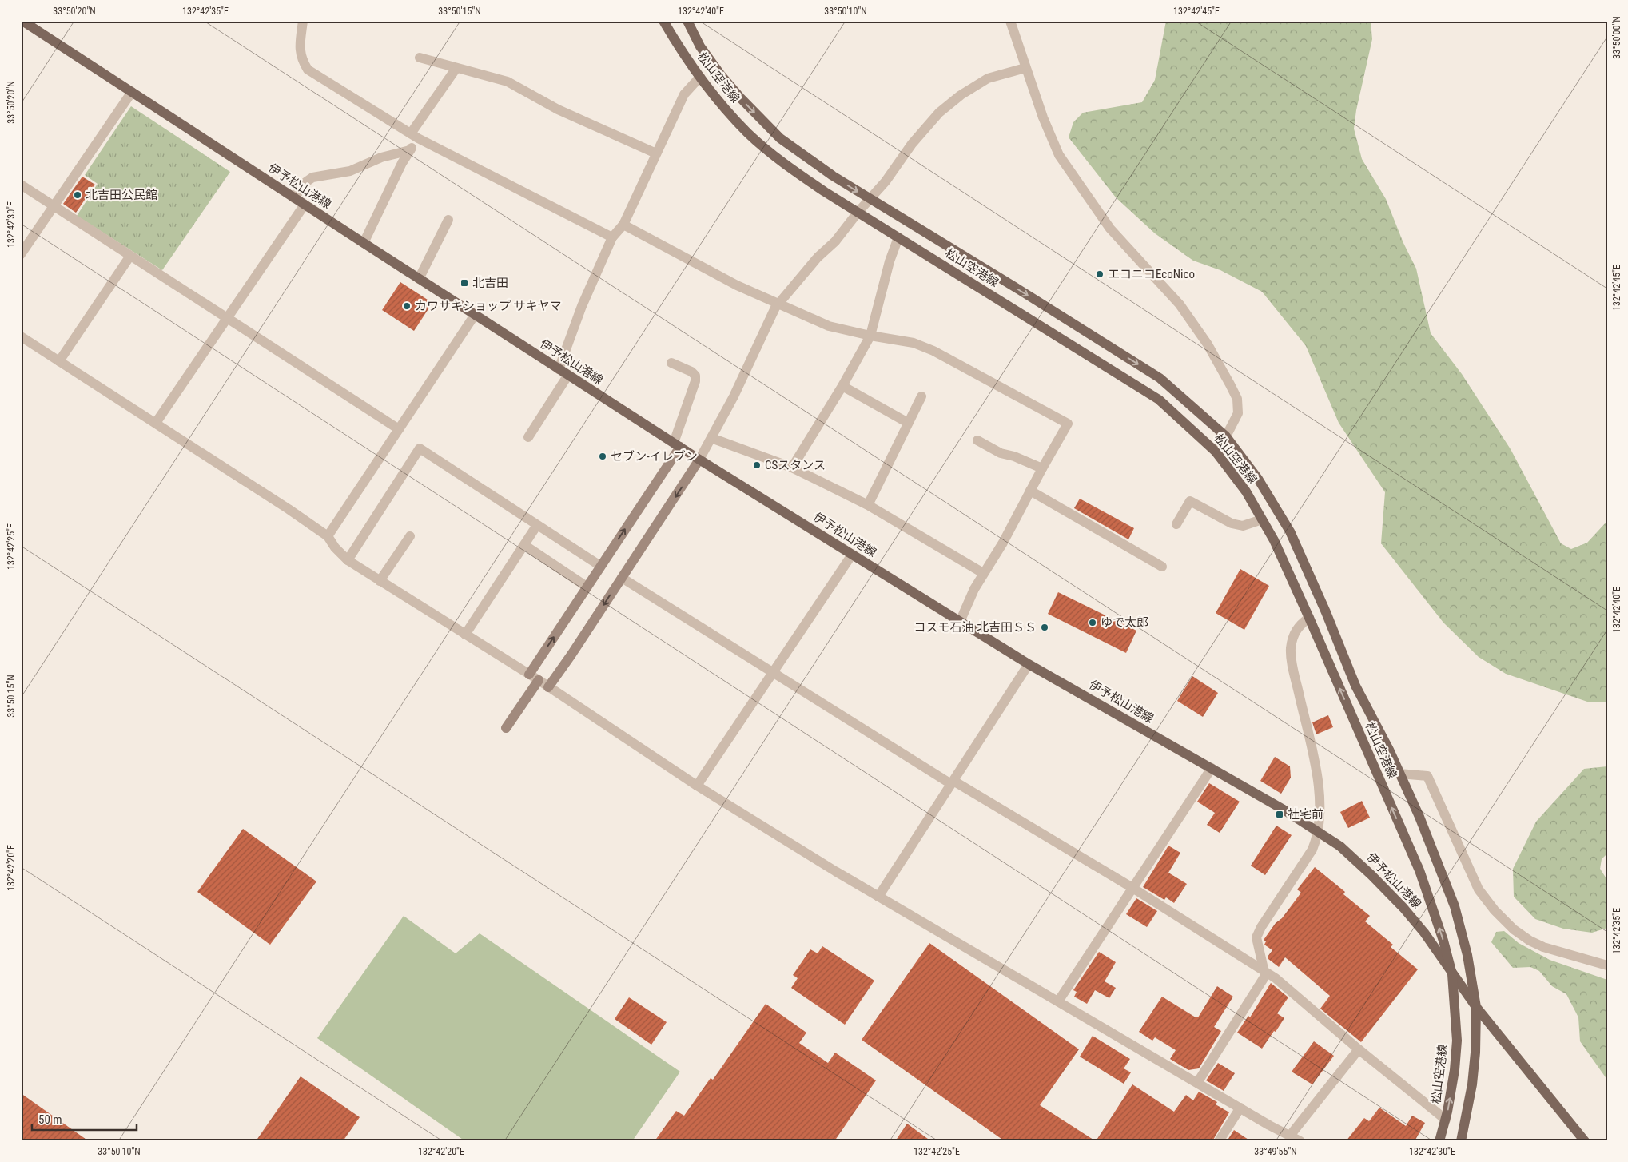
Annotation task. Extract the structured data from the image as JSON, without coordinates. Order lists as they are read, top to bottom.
{
  "streets": {
    "main road": ["松山空港線", "伊予松山港線"]
  },
  "crossings": [
    ["松山空港線", "伊予松山港線"]
  ],
  "places": {
    "other": [
      "北吉田公民館",
      "エコニコEcoNico",
      "カワサキショップ サキヤマ",
      "セブン-イレブン",
      "CSスタンス",
      "ゆで太郎",
      "コスモ石油 北吉田ＳＳ"
    ],
    "transit": ["北吉田", "社宅前"]
  },
  "scale_bar": "50 m",
  "coordinates": [
    "33°50'20\"N",
    "132°42'35\"E",
    "33°50'15\"N",
    "132°42'40\"E",
    "33°50'10\"N",
    "132°42'45\"E",
    "33°50'00\"N",
    "132°42'30\"E",
    "132°42'25\"E",
    "132°42'20\"E",
    "33°49'55\"N"
  ]
}
